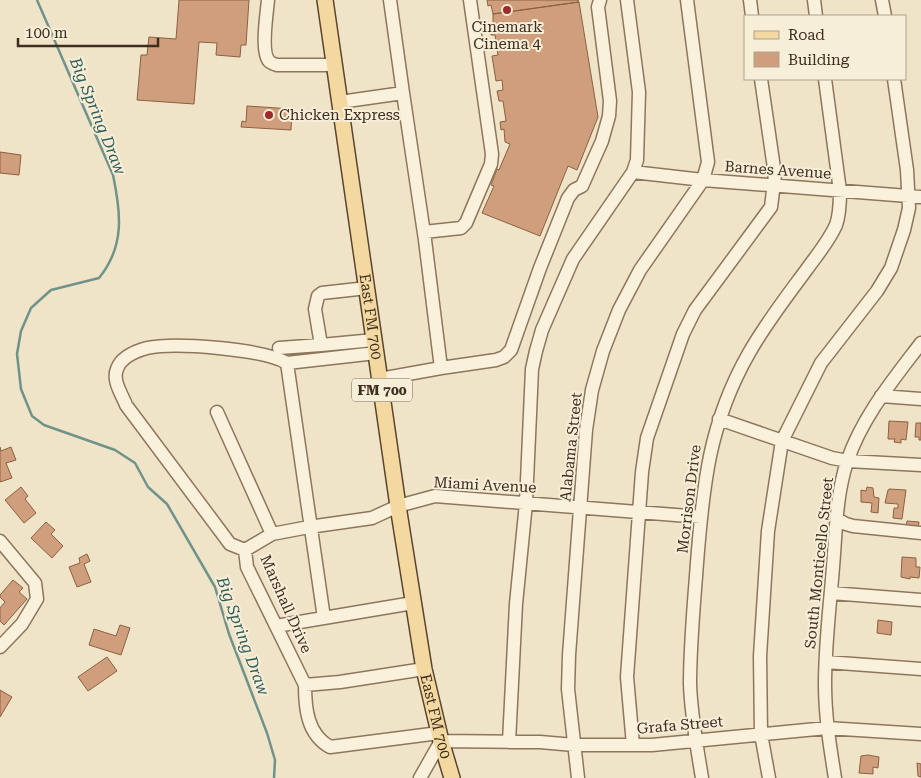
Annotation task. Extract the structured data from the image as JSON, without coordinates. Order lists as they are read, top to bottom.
{
  "streets": {
    "main road": ["East FM 700", "FM 700"],
    "street": [
      "Barnes Avenue",
      "Alabama Street",
      "Miami Avenue",
      "Morrison Drive",
      "South Monticello Street",
      "Marshall Drive",
      "Grafa Street"
    ]
  },
  "crossings": [
    ["Barnes Avenue", "Alabama Street"],
    ["Barnes Avenue", "Morrison Drive"],
    ["East FM 700", "Miami Avenue"],
    ["East FM 700", "Grafa Street"],
    ["Alabama Street", "Miami Avenue"],
    ["Alabama Street", "Grafa Street"],
    ["Miami Avenue", "Morrison Drive"],
    ["Miami Avenue", "Marshall Drive"],
    ["Morrison Drive", "Grafa Street"],
    ["South Monticello Street", "Grafa Street"],
    ["Marshall Drive", "Grafa Street"]
  ],
  "water": ["Big Spring Draw"],
  "places": ["Cinemark Cinema 4", "Chicken Express"],
  "legend": ["Road", "Building"],
  "scale_bar": "100 m"
}
